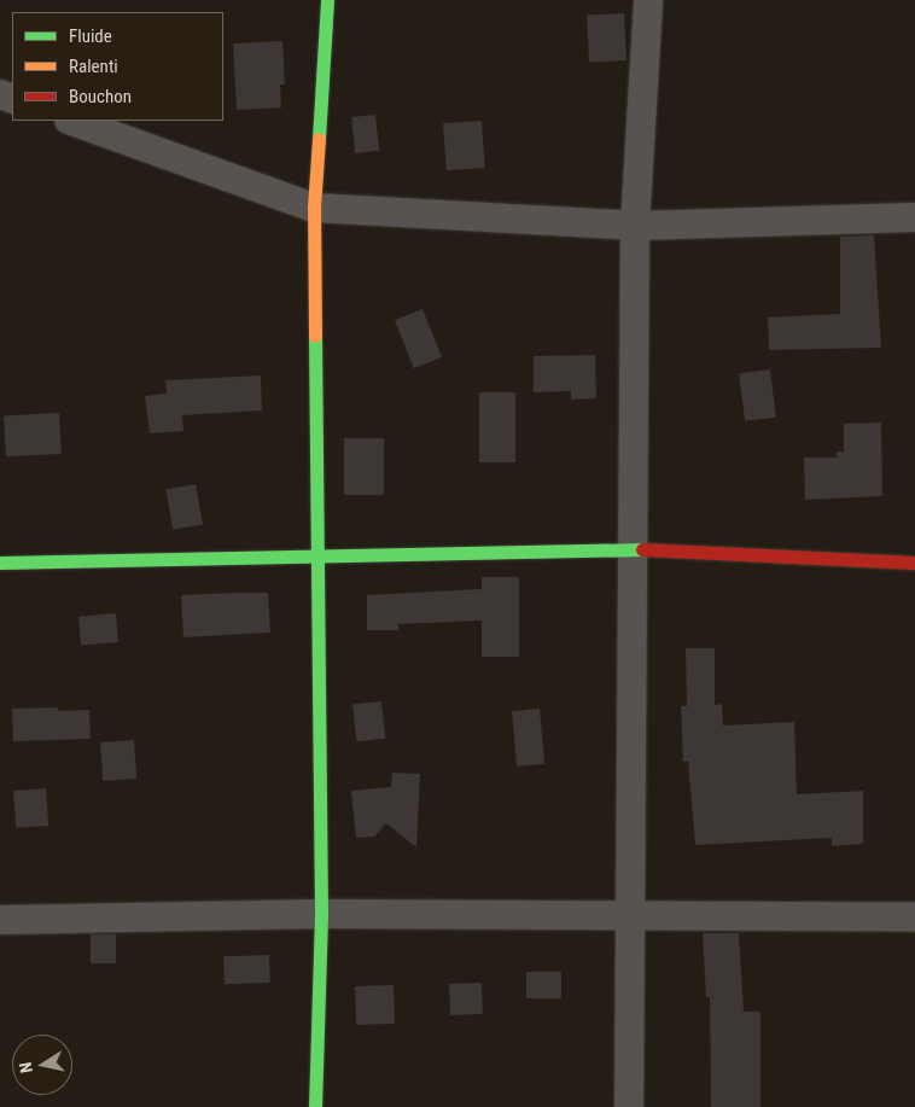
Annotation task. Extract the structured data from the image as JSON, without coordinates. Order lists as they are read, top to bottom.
{
  "legend": ["Fluide", "Ralenti", "Bouchon"],
  "north": "left"
}
